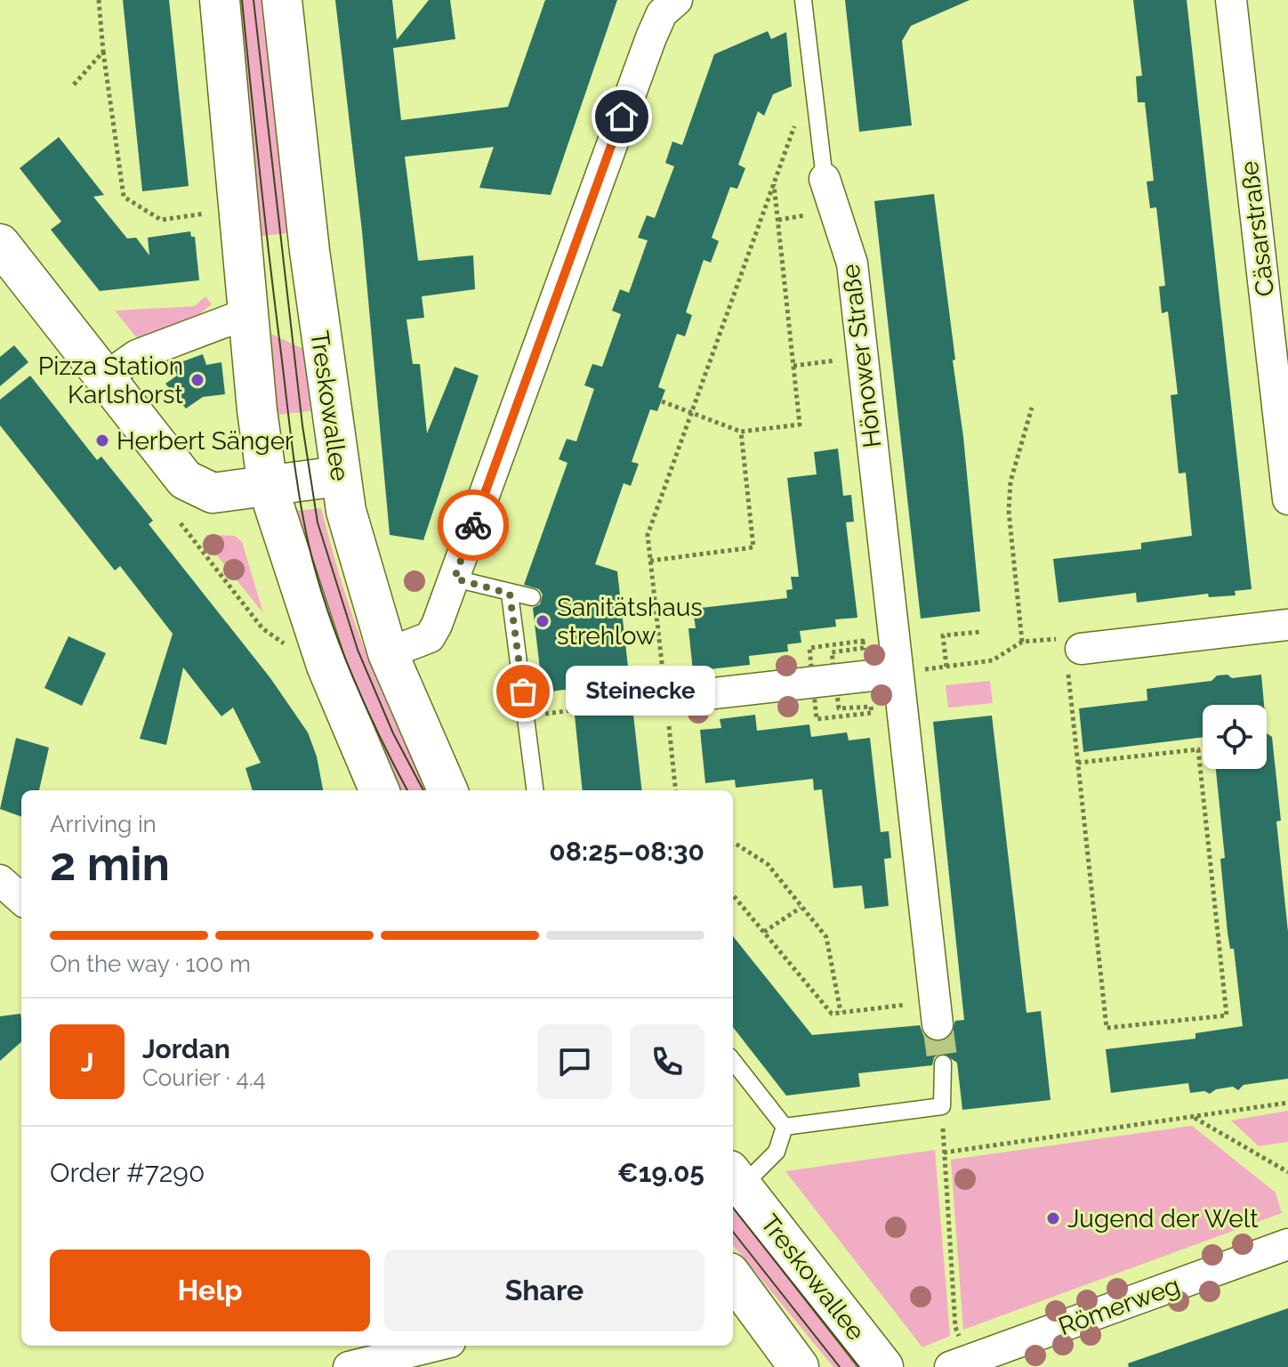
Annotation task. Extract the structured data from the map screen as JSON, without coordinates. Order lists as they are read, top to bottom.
{
  "streets": {
    "main road": ["Treskowallee"],
    "street": ["Cäsarstraße", "Hönower Straße", "Römerweg"]
  },
  "places": [
    "Pizza Station Karlshorst",
    "Herbert Sänger",
    "Sanitätshaus strehlow",
    "Steinecke",
    "Jugend der Welt"
  ],
  "page": {
    "bubble": "Steinecke",
    "heading": ["2 min", "Arriving in", "08:25–08:30"],
    "panel": [
      "Jordan",
      "Courier · 4.4",
      "Order #7290",
      "€19.05"
    ],
    "bar": "On the way · 100 m",
    "round": "J",
    "buttons": ["Help", "Share"]
  }
}
